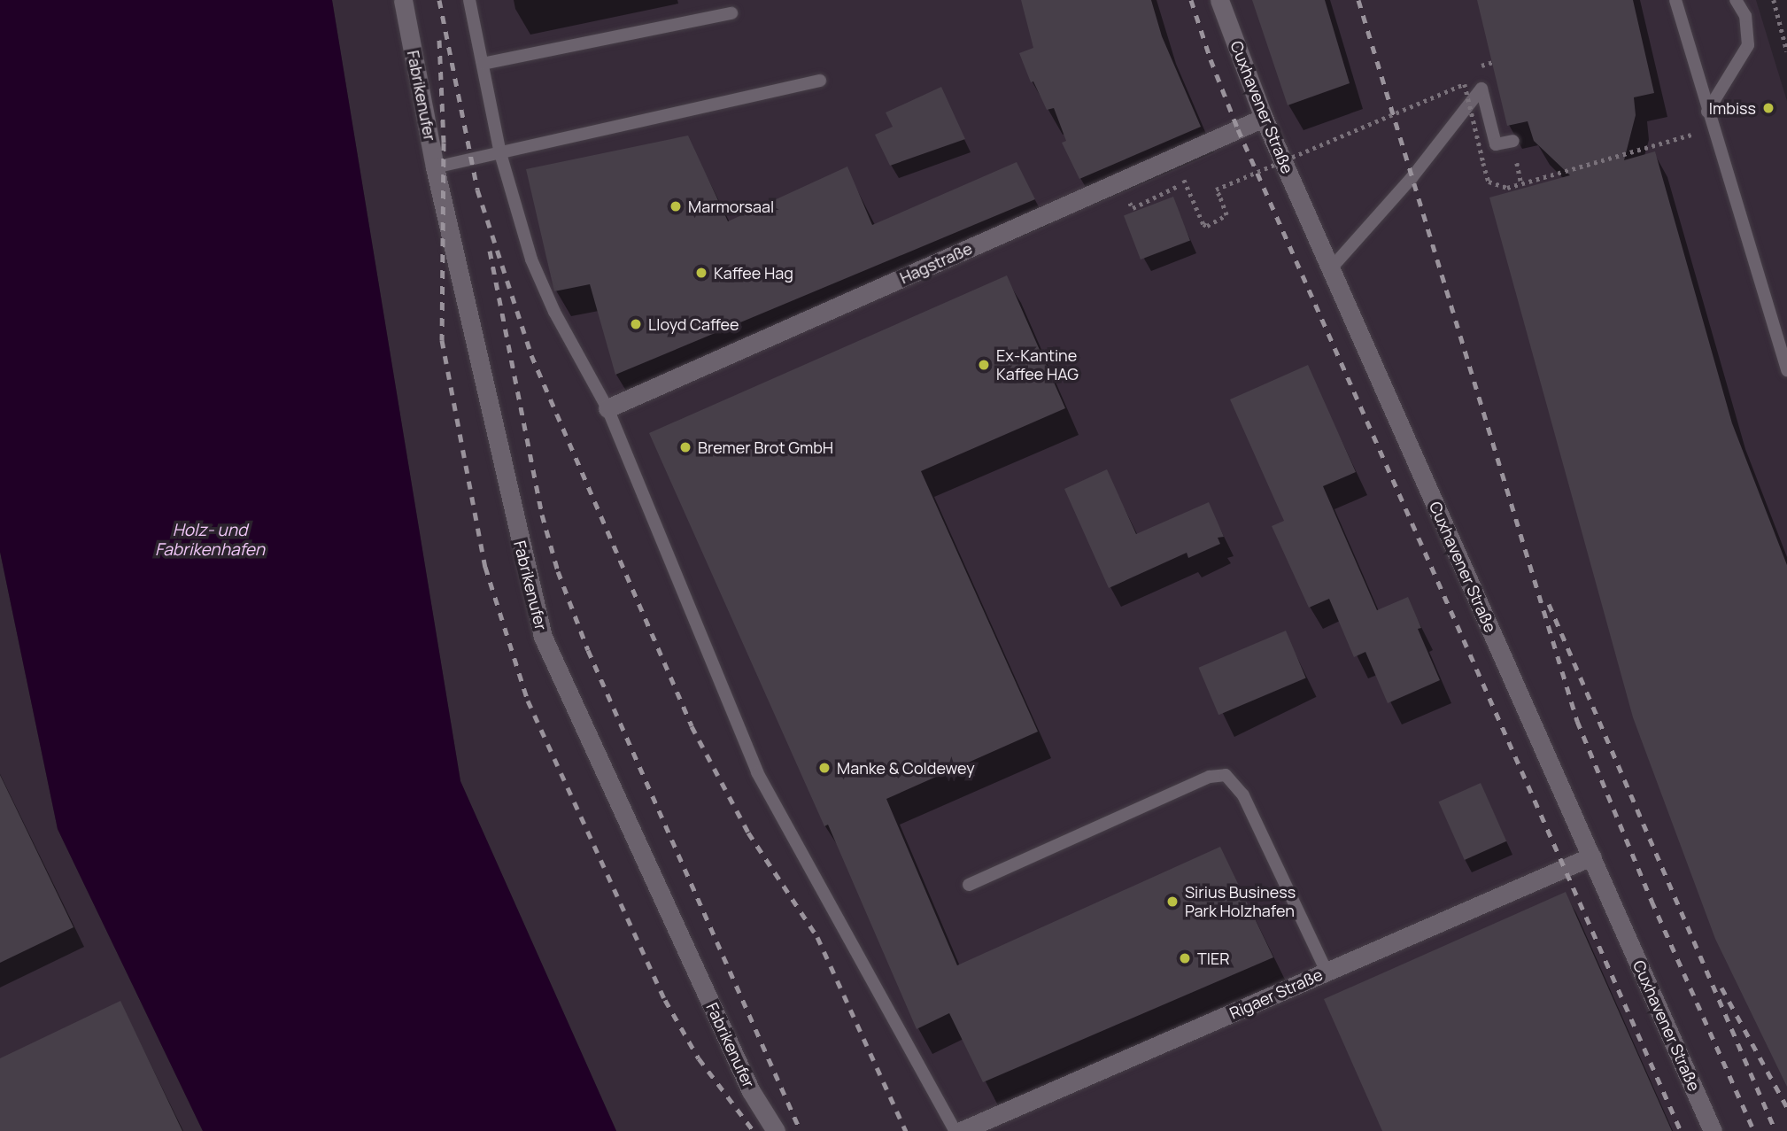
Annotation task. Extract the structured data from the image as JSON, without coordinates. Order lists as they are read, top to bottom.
{
  "streets": {
    "street": [
      "Fabrikenufer",
      "Cuxhavener Straße",
      "Hagstraße",
      "Rigaer Straße"
    ]
  },
  "crossings": [
    ["Cuxhavener Straße", "Hagstraße"],
    ["Cuxhavener Straße", "Rigaer Straße"]
  ],
  "water": ["Holz- und Fabrikenhafen"],
  "places": [
    "Imbiss",
    "Marmorsaal",
    "Kaffee Hag",
    "Lloyd Caffee",
    "Ex-Kantine Kaffee HAG",
    "Bremer Brot GmbH",
    "Manke & Coldewey",
    "Sirius Business Park Holzhafen",
    "TIER"
  ]
}
